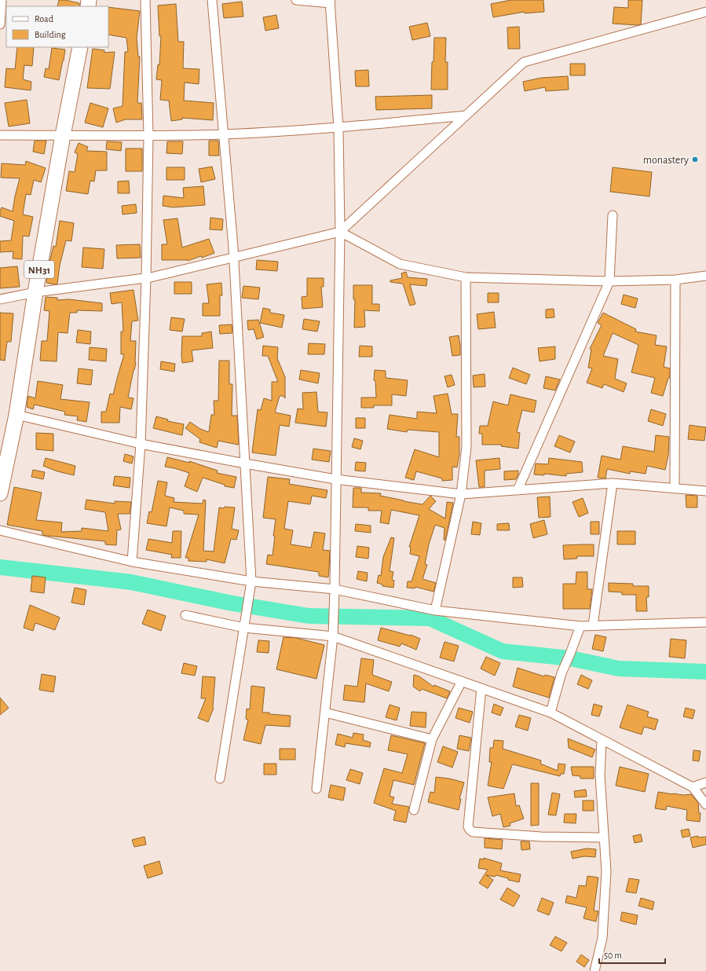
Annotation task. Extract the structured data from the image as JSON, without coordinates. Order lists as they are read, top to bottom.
{
  "streets": {
    "highway": ["NH31"]
  },
  "places": ["monastery"],
  "legend": ["Road", "Building"],
  "scale_bar": "50 m"
}
